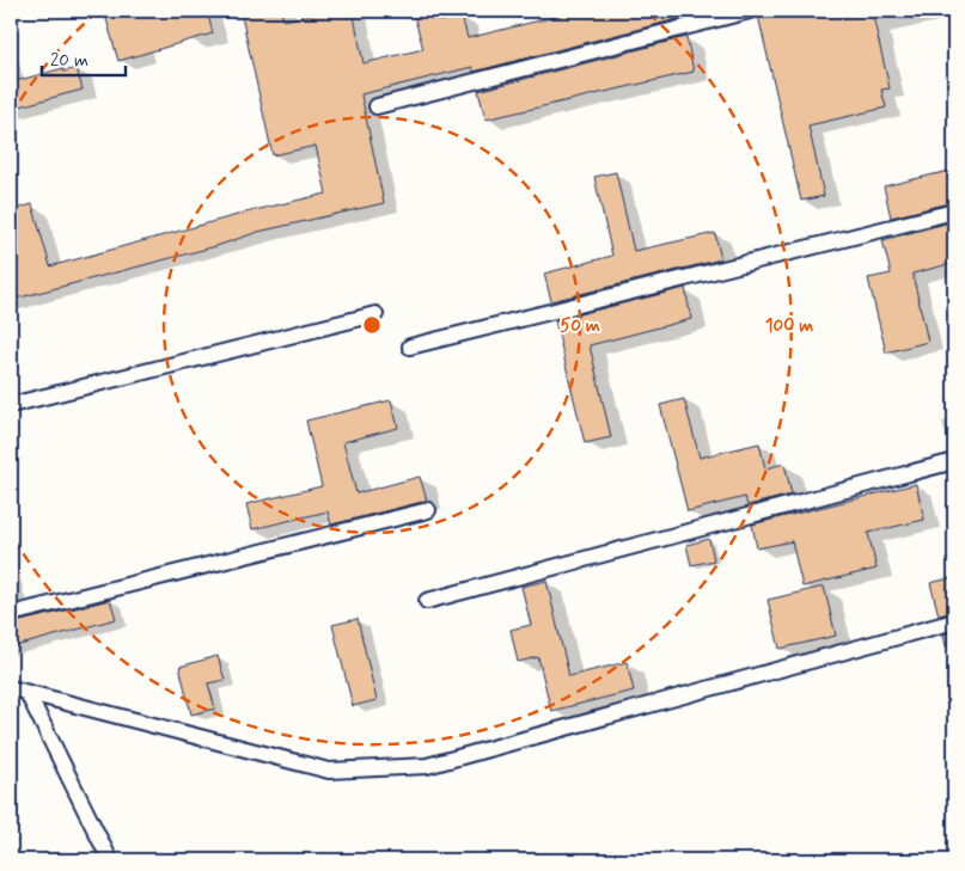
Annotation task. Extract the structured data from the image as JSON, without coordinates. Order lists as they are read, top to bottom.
{
  "scale_bar": "20 m",
  "rings": ["50 m", "100 m"]
}
